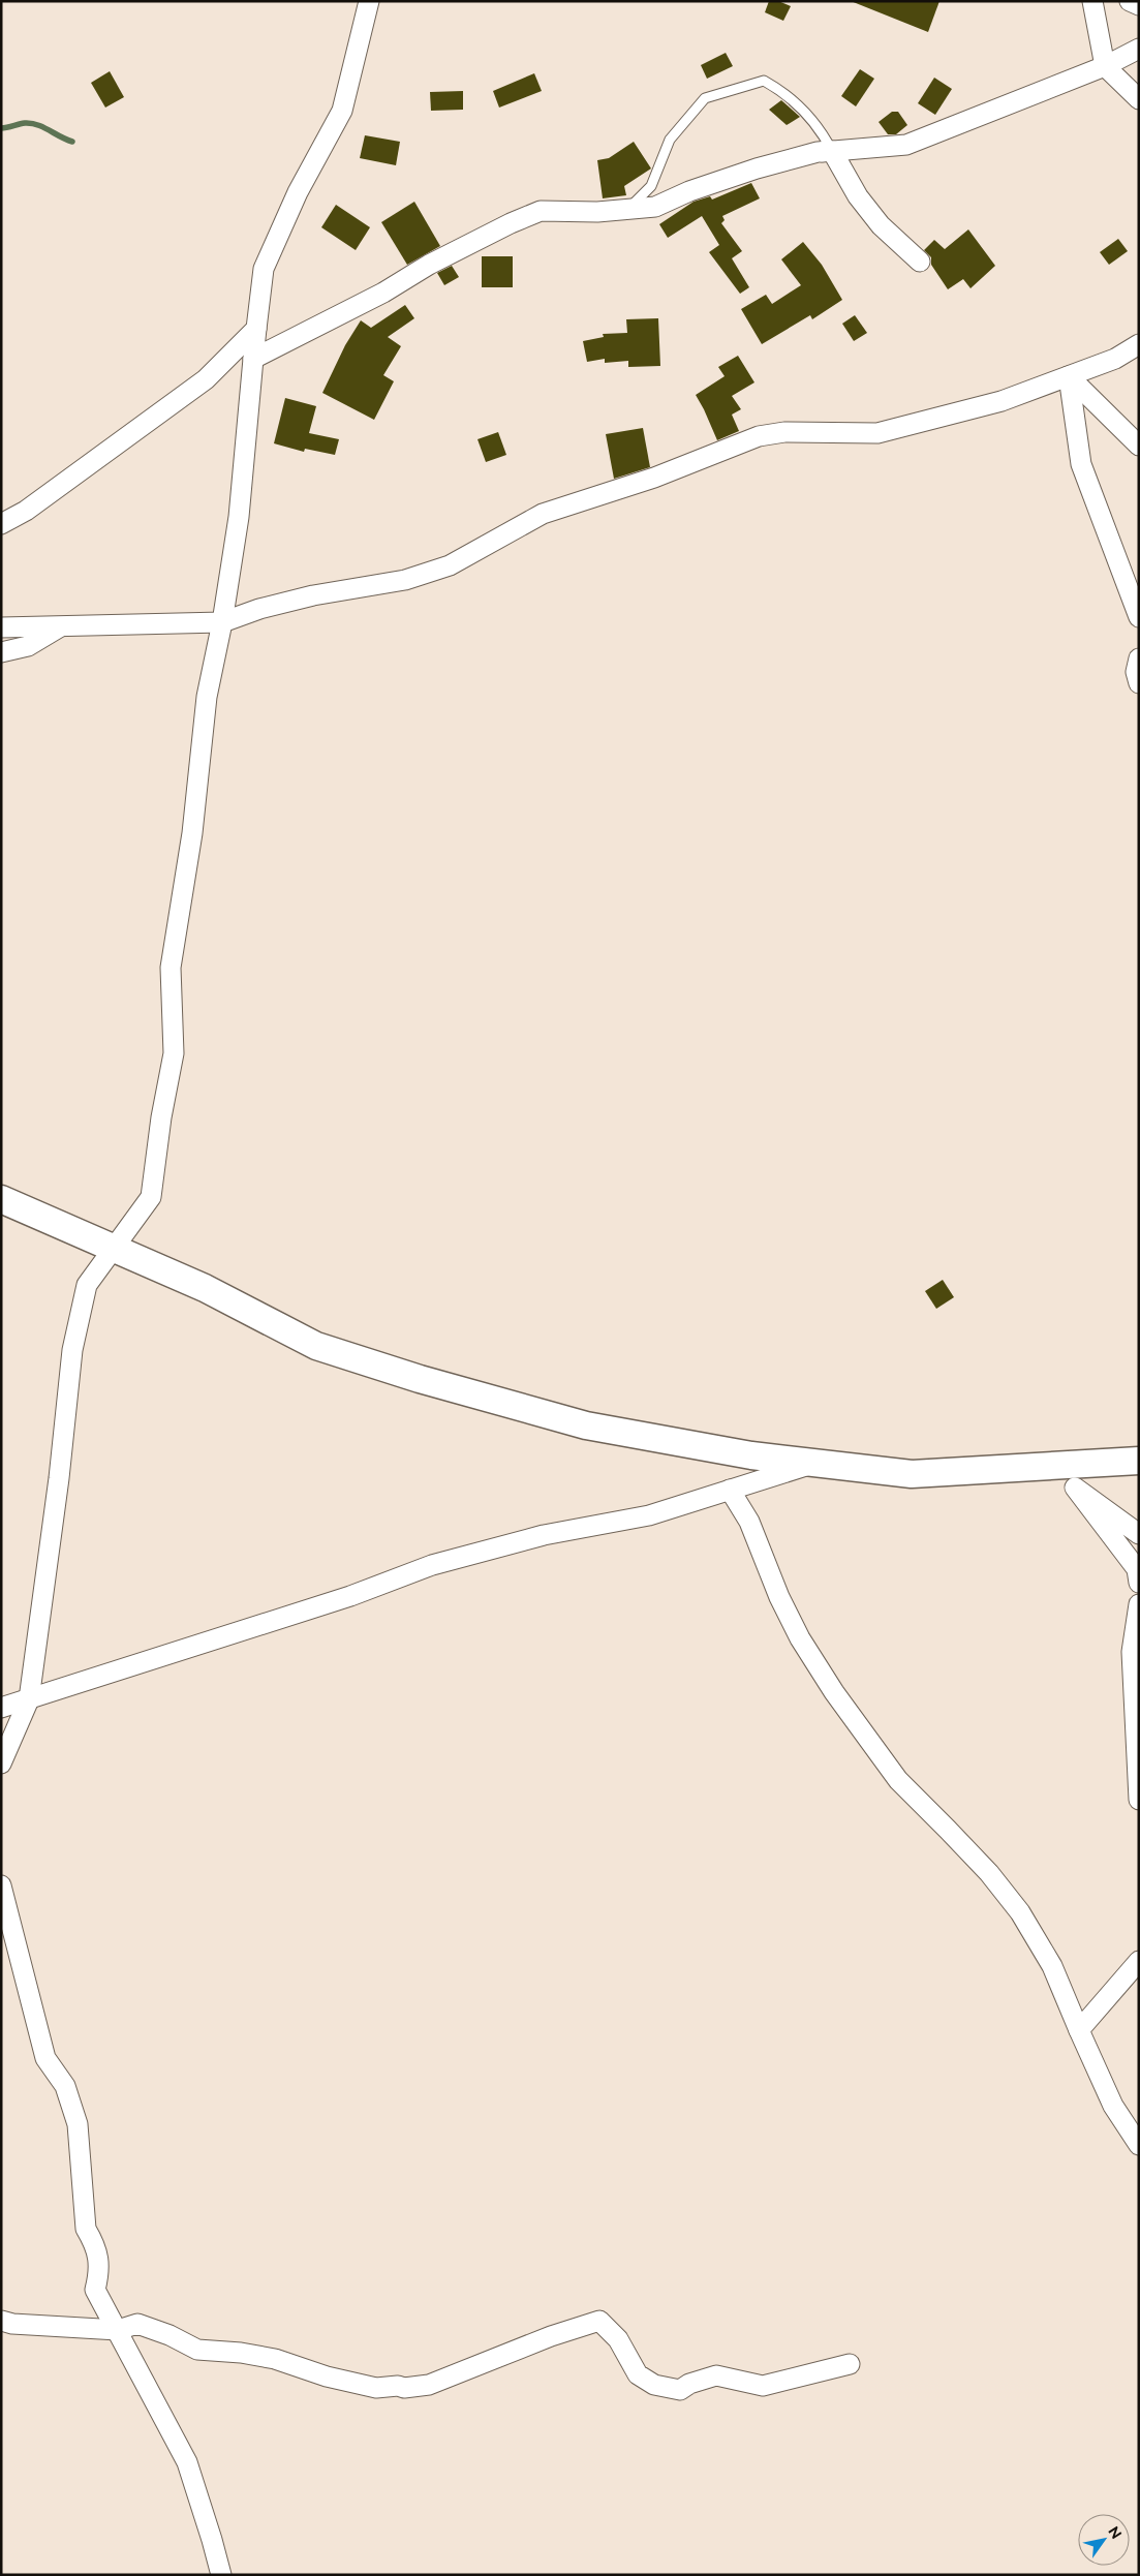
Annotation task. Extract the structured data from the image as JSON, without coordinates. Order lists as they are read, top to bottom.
{
  "north": "top right"
}
